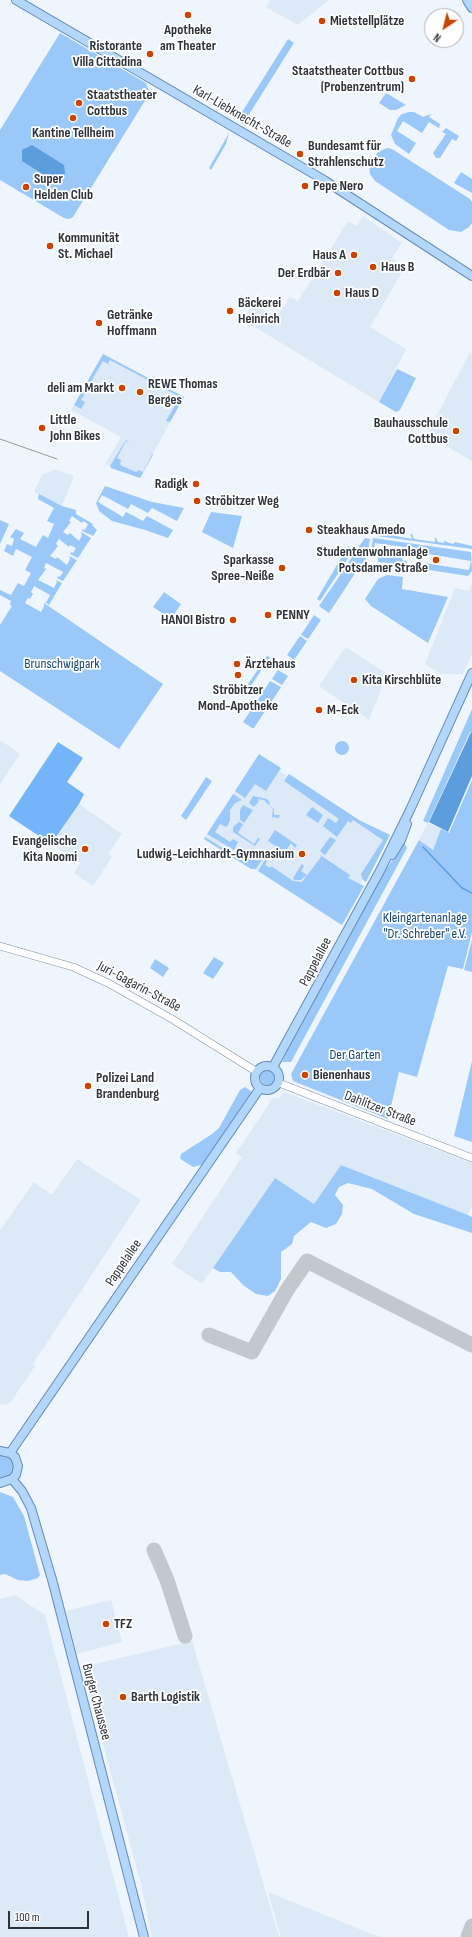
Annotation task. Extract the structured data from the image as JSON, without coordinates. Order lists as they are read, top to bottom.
{
  "streets": {
    "main road": ["Karl-Liebknecht-Straße", "Pappelallee", "Burger Chaussee"],
    "street": ["Juri-Gagarin-Straße", "Dahlitzer Straße"]
  },
  "crossings": [
    ["Pappelallee", "Juri-Gagarin-Straße"],
    ["Pappelallee", "Dahlitzer Straße"],
    ["Juri-Gagarin-Straße", "Dahlitzer Straße"]
  ],
  "parks": ["Brunschwigpark", "Kleingartenanlage \"Dr. Schreber\" e.V.", "Der Garten"],
  "places": [
    "Apotheke am Theater",
    "Mietstellplätze",
    "Ristorante Villa Cittadina",
    "Staatstheater Cottbus (Probenzentrum)",
    "Staatstheater Cottbus",
    "Kantine Tellheim",
    "Bundesamt für Strahlenschutz",
    "Pepe Nero",
    "Super Helden Club",
    "Kommunität St. Michael",
    "Haus A",
    "Haus B",
    "Der Erdbär",
    "Haus D",
    "Bäckerei Heinrich",
    "Getränke Hoffmann",
    "deli am Markt",
    "REWE Thomas Berges",
    "Little John Bikes",
    "Bauhausschule Cottbus",
    "Radigk",
    "Ströbitzer Weg",
    "Steakhaus Amedo",
    "Studentenwohnanlage Potsdamer Straße",
    "Sparkasse Spree-Neiße",
    "PENNY",
    "HANOI Bistro",
    "Ärztehaus",
    "Ströbitzer Mond-Apotheke",
    "Kita Kirschblüte",
    "M-Eck",
    "Evangelische Kita Noomi",
    "Ludwig-Leichhardt-Gymnasium",
    "Bienenhaus",
    "Polizei Land Brandenburg",
    "TFZ",
    "Barth Logistik"
  ],
  "scale_bar": "100 m",
  "north": "bottom left"
}
